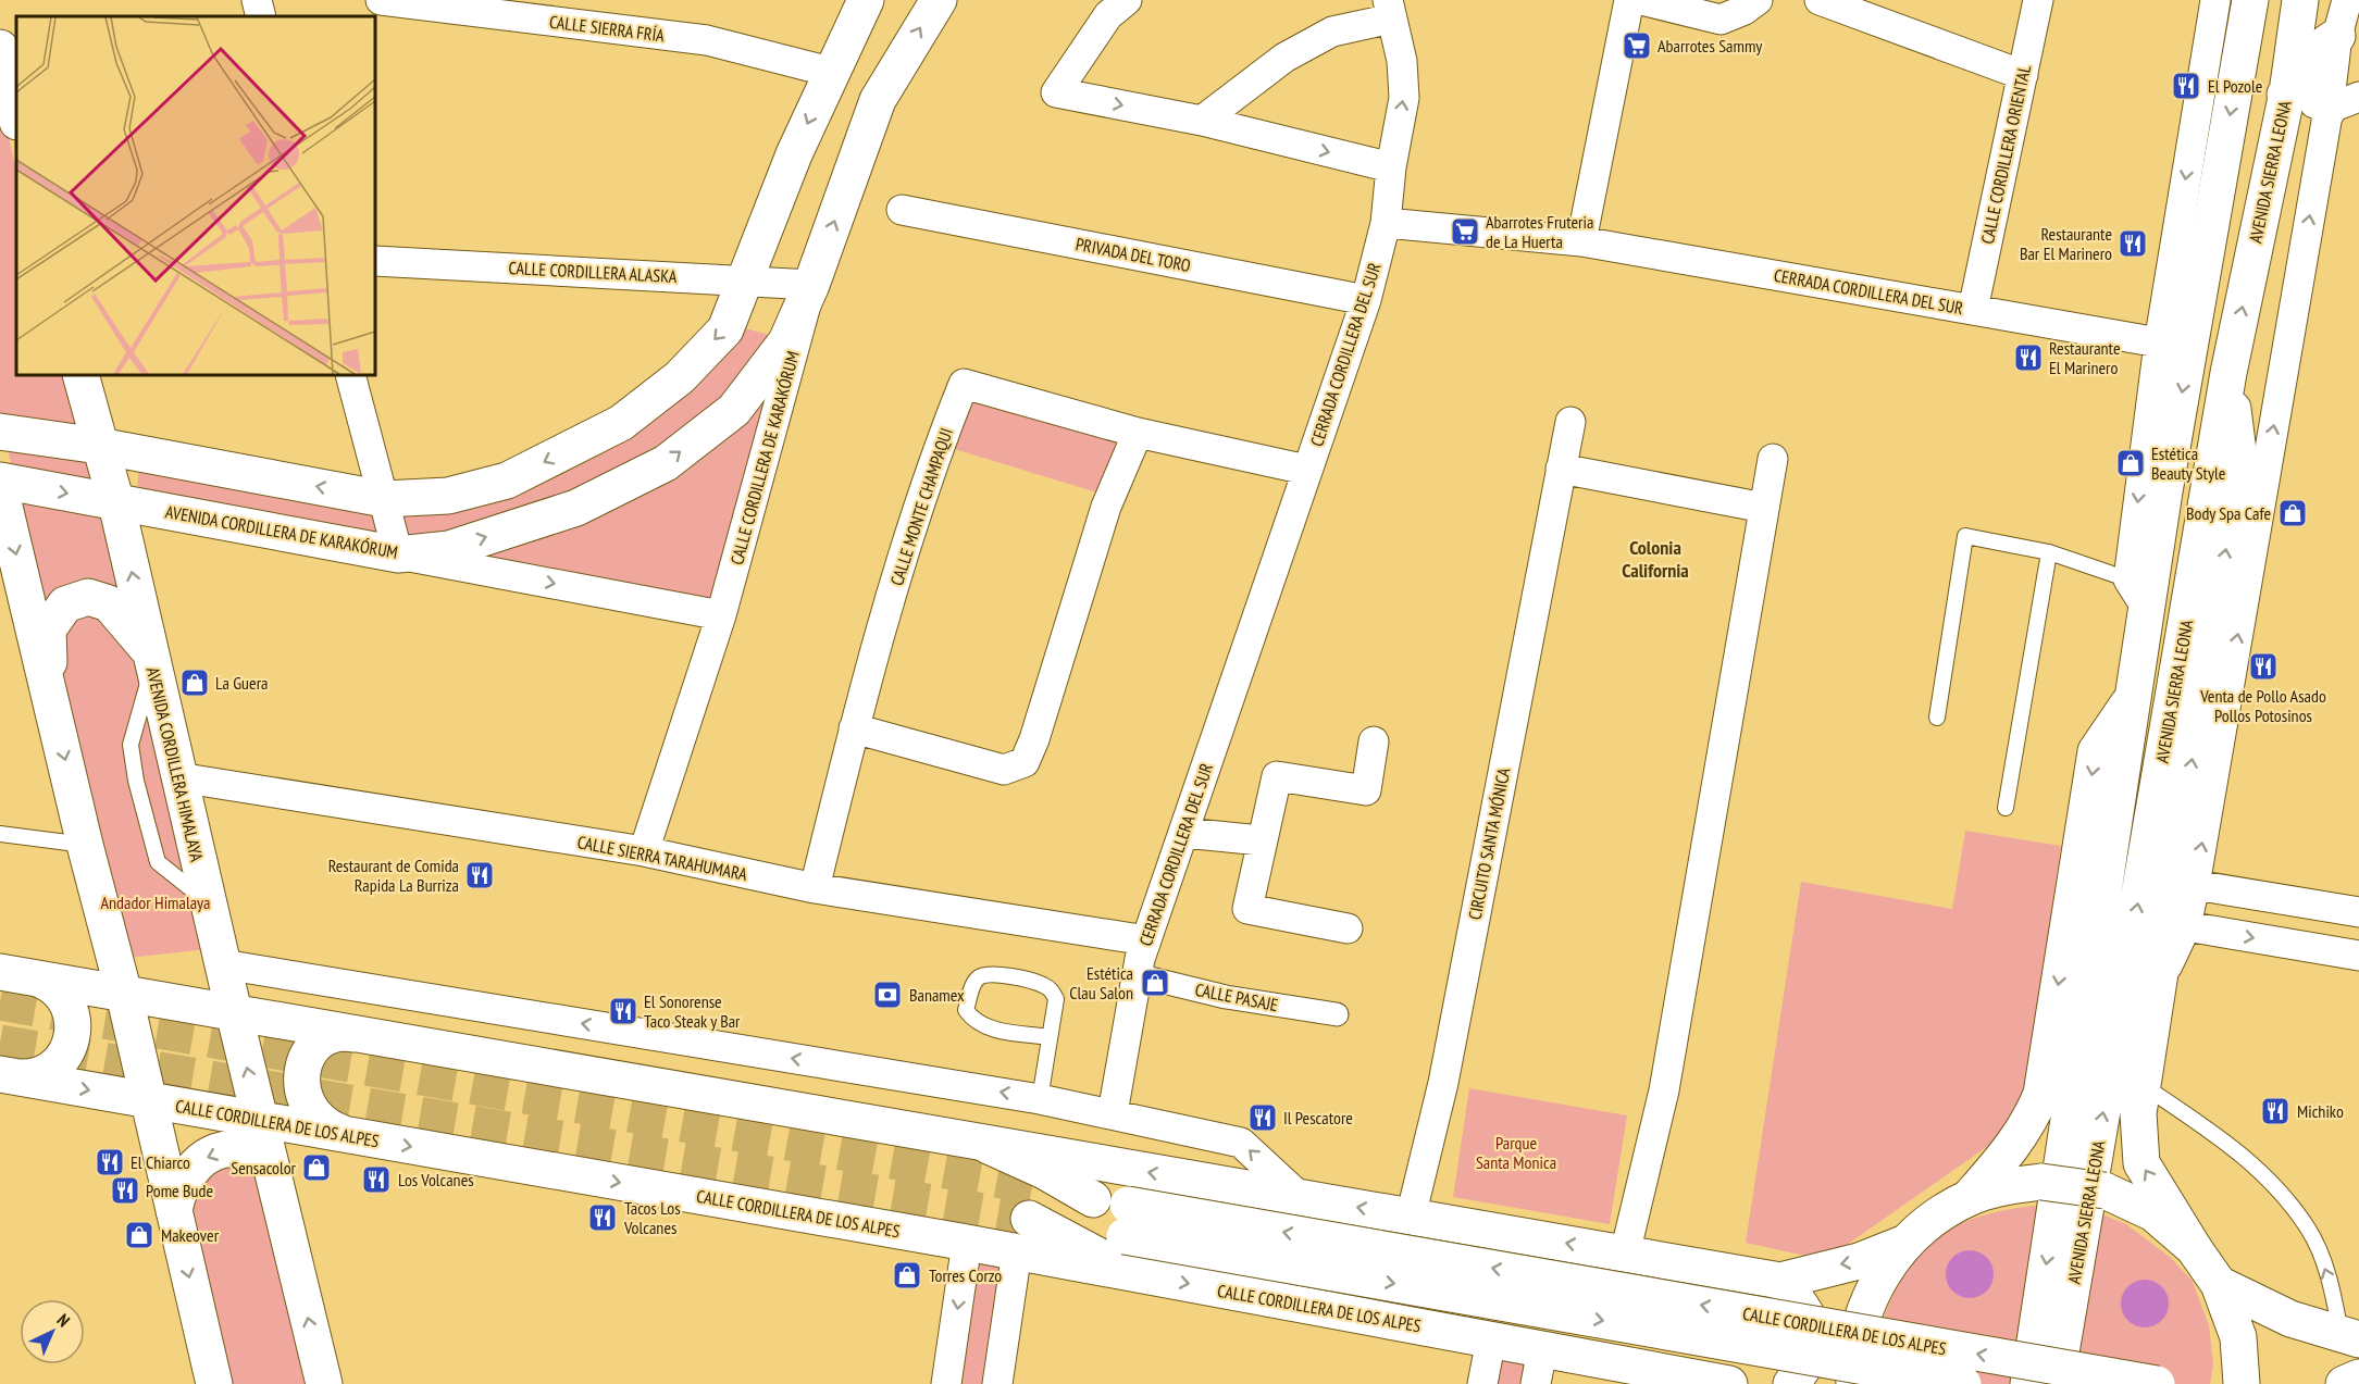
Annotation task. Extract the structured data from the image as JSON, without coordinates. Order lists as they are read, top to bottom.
{
  "streets": {
    "main road": [
      "AVENIDA SIERRA LEONA",
      "CALLE CORDILLERA DE KARAKÓRUM",
      "AVENIDA CORDILLERA DE KARAKÓRUM",
      "AVENIDA CORDILLERA HIMALAYA",
      "CALLE CORDILLERA DE LOS ALPES"
    ],
    "street": [
      "CALLE SIERRA FRÍA",
      "CALLE CORDILLERA ORIENTAL",
      "PRIVADA DEL TORO",
      "CALLE CORDILLERA ALASKA",
      "CERRADA CORDILLERA DEL SUR",
      "CALLE MONTE CHAMPAQUI",
      "CIRCUITO SANTA MÓNICA",
      "CALLE SIERRA TARAHUMARA",
      "CALLE PASAJE"
    ]
  },
  "crossings": [
    ["CALLE CORDILLERA ORIENTAL", "CERRADA CORDILLERA DEL SUR"],
    ["AVENIDA SIERRA LEONA", "CERRADA CORDILLERA DEL SUR"],
    ["PRIVADA DEL TORO", "CERRADA CORDILLERA DEL SUR"],
    ["CALLE CORDILLERA ALASKA", "CALLE CORDILLERA DE KARAKÓRUM"],
    ["CALLE CORDILLERA ALASKA", "AVENIDA CORDILLERA DE KARAKÓRUM"],
    ["CERRADA CORDILLERA DEL SUR", "CALLE MONTE CHAMPAQUI"],
    ["CERRADA CORDILLERA DEL SUR", "CALLE SIERRA TARAHUMARA"],
    ["CERRADA CORDILLERA DEL SUR", "CALLE PASAJE"],
    ["CALLE CORDILLERA DE KARAKÓRUM", "AVENIDA CORDILLERA DE KARAKÓRUM"],
    ["CALLE CORDILLERA DE KARAKÓRUM", "CALLE SIERRA TARAHUMARA"],
    ["CALLE MONTE CHAMPAQUI", "CALLE SIERRA TARAHUMARA"],
    ["AVENIDA CORDILLERA DE KARAKÓRUM", "AVENIDA CORDILLERA HIMALAYA"],
    ["AVENIDA CORDILLERA HIMALAYA", "CALLE SIERRA TARAHUMARA"],
    ["AVENIDA CORDILLERA HIMALAYA", "CALLE CORDILLERA DE LOS ALPES"]
  ],
  "districts": ["Colonia California"],
  "parks": ["Andador Himalaya", "Parque Santa Monica"],
  "places": {
    "supermarket": ["Abarrotes Sammy", "Abarrotes Fruteria de La Huerta"],
    "restaurant": [
      "El Pozole",
      "Restaurante Bar El Marinero",
      "Restaurante El Marinero",
      "Venta de Pollo Asado Pollos Potosinos",
      "Restaurant de Comida Rapida La Burriza",
      "El Sonorense Taco Steak y Bar",
      "Michiko",
      "Il Pescatore",
      "El Chiarco",
      "Los Volcanes",
      "Pome Bude",
      "Tacos Los Volcanes"
    ],
    "shop": [
      "Estética Beauty Style",
      "Body Spa Cafe",
      "La Guera",
      "Estética Clau Salon",
      "Sensacolor",
      "Makeover",
      "Torres Corzo"
    ],
    "bank": ["Banamex"]
  },
  "north": "top right"
}
